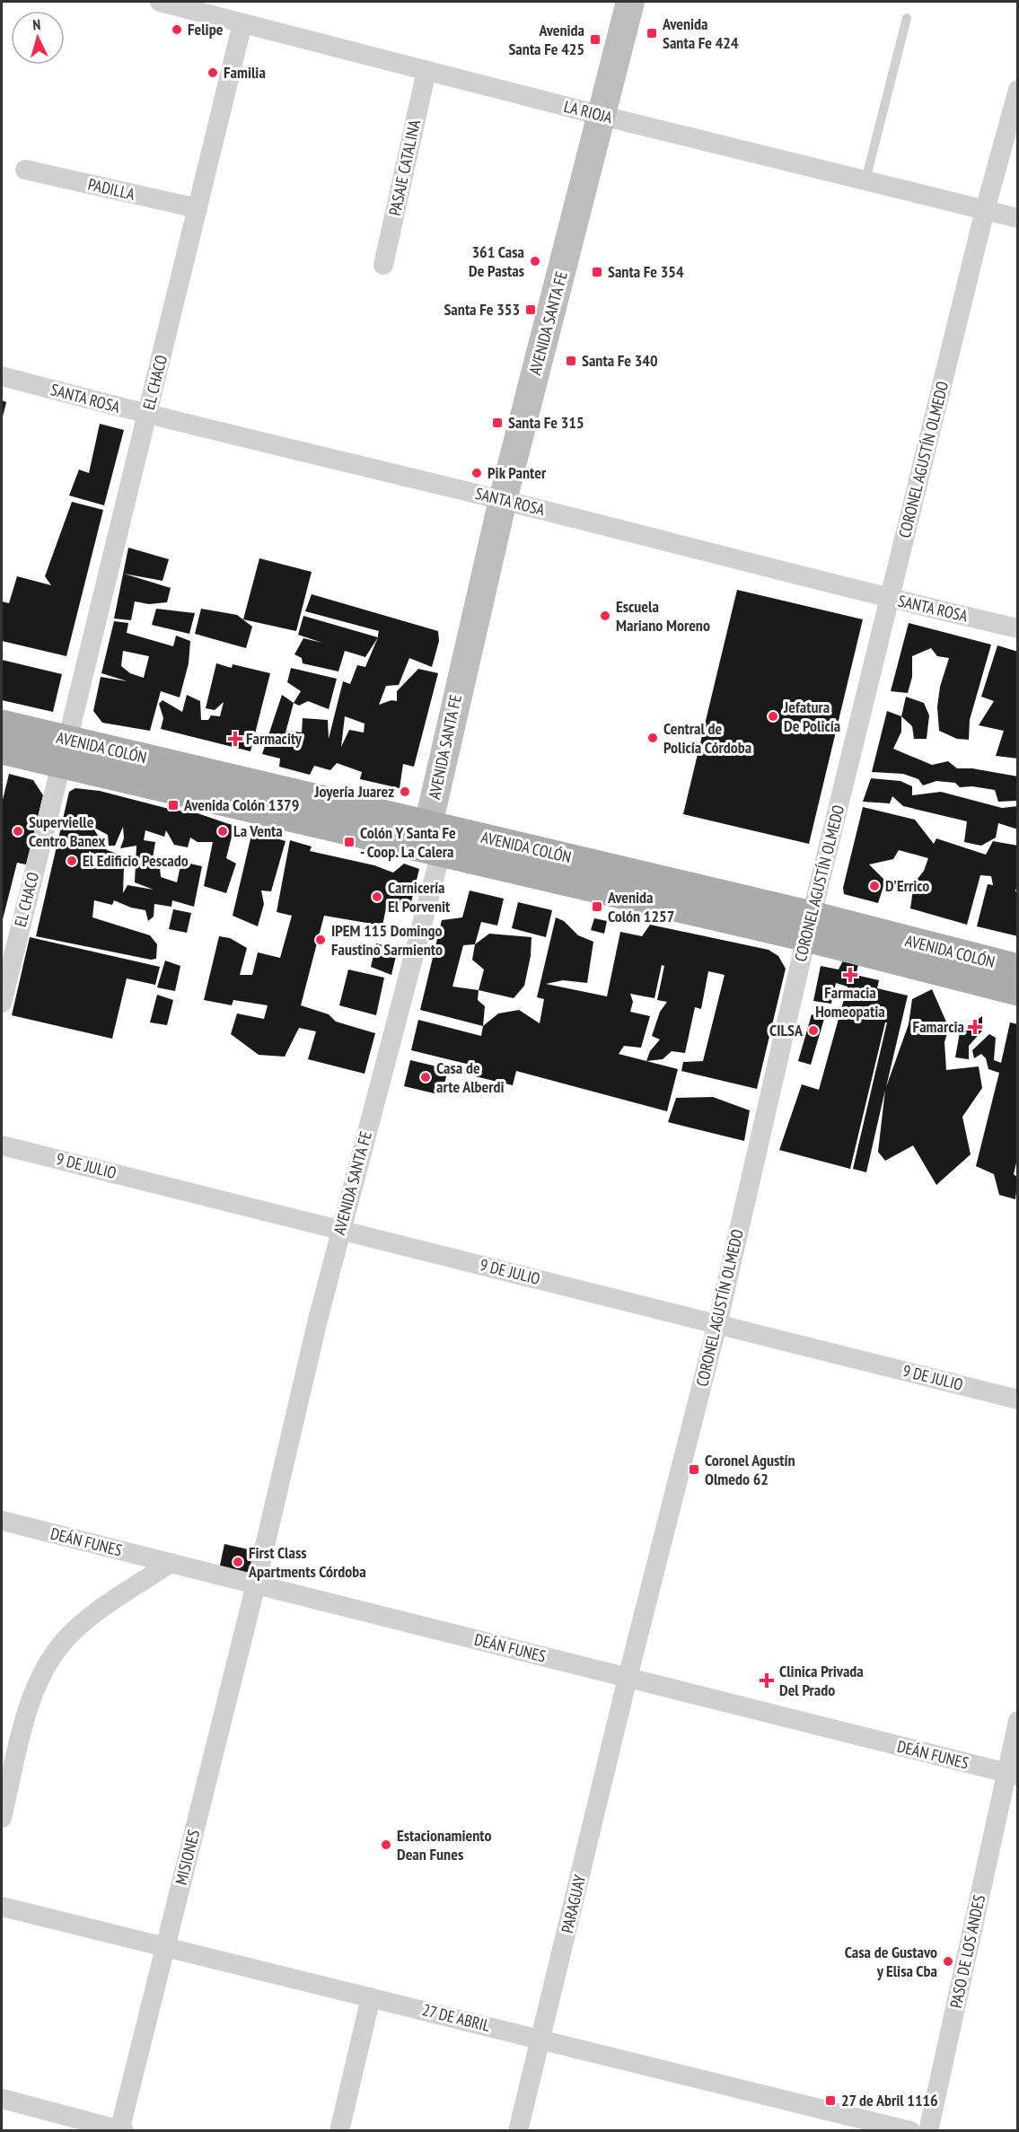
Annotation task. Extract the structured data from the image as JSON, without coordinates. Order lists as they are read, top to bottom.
{
  "streets": {
    "main road": ["AVENIDA SANTA FE", "AVENIDA COLÓN"],
    "street": [
      "LA RIOJA",
      "PASAJE CATALINA",
      "PADILLA",
      "EL CHACO",
      "SANTA ROSA",
      "CORONEL AGUSTÍN OLMEDO",
      "9 DE JULIO",
      "DEÁN FUNES",
      "MISIONES",
      "PARAGUAY",
      "PASO DE LOS ANDES",
      "27 DE ABRIL"
    ]
  },
  "crossings": [
    ["LA RIOJA", "PASAJE CATALINA"],
    ["LA RIOJA", "AVENIDA SANTA FE"],
    ["LA RIOJA", "EL CHACO"],
    ["LA RIOJA", "CORONEL AGUSTÍN OLMEDO"],
    ["PADILLA", "EL CHACO"],
    ["AVENIDA SANTA FE", "SANTA ROSA"],
    ["AVENIDA SANTA FE", "AVENIDA COLÓN"],
    ["AVENIDA SANTA FE", "9 DE JULIO"],
    ["AVENIDA SANTA FE", "DEÁN FUNES"],
    ["AVENIDA SANTA FE", "MISIONES"],
    ["EL CHACO", "SANTA ROSA"],
    ["EL CHACO", "AVENIDA COLÓN"],
    ["SANTA ROSA", "CORONEL AGUSTÍN OLMEDO"],
    ["CORONEL AGUSTÍN OLMEDO", "AVENIDA COLÓN"],
    ["CORONEL AGUSTÍN OLMEDO", "9 DE JULIO"],
    ["CORONEL AGUSTÍN OLMEDO", "DEÁN FUNES"],
    ["CORONEL AGUSTÍN OLMEDO", "PARAGUAY"],
    ["DEÁN FUNES", "MISIONES"],
    ["DEÁN FUNES", "PARAGUAY"],
    ["DEÁN FUNES", "PASO DE LOS ANDES"],
    ["MISIONES", "27 DE ABRIL"],
    ["PARAGUAY", "27 DE ABRIL"]
  ],
  "places": {
    "other": [
      "Felipe",
      "Familia",
      "361 Casa De Pastas",
      "Pik Panter",
      "Escuela Mariano Moreno",
      "Jefatura De Policía",
      "Central de Policía Córdoba",
      "Joyería Juarez",
      "Supervielle Centro Banex",
      "La Venta",
      "El Edificio Pescado",
      "D'Errico",
      "Carnicería El Porvenit",
      "IPEM 115 Domingo Faustino Sarmiento",
      "CILSA",
      "Casa de arte Alberdi",
      "First Class Apartments Córdoba",
      "Estacionamiento Dean Funes",
      "Casa de Gustavo y Elisa Cba"
    ],
    "transit": [
      "Avenida Santa Fe 424",
      "Avenida Santa Fe 425",
      "Santa Fe 354",
      "Santa Fe 353",
      "Santa Fe 340",
      "Santa Fe 315",
      "Avenida Colón 1379",
      "Colón Y Santa Fe - Coop. La Calera",
      "Avenida Colón 1257",
      "Coronel Agustín Olmedo 62",
      "27 de Abril 1116"
    ],
    "health": [
      "Farmacity",
      "Farmacia Homeopatia",
      "Famarcia",
      "Clinica Privada Del Prado"
    ]
  },
  "north": "top"
}
